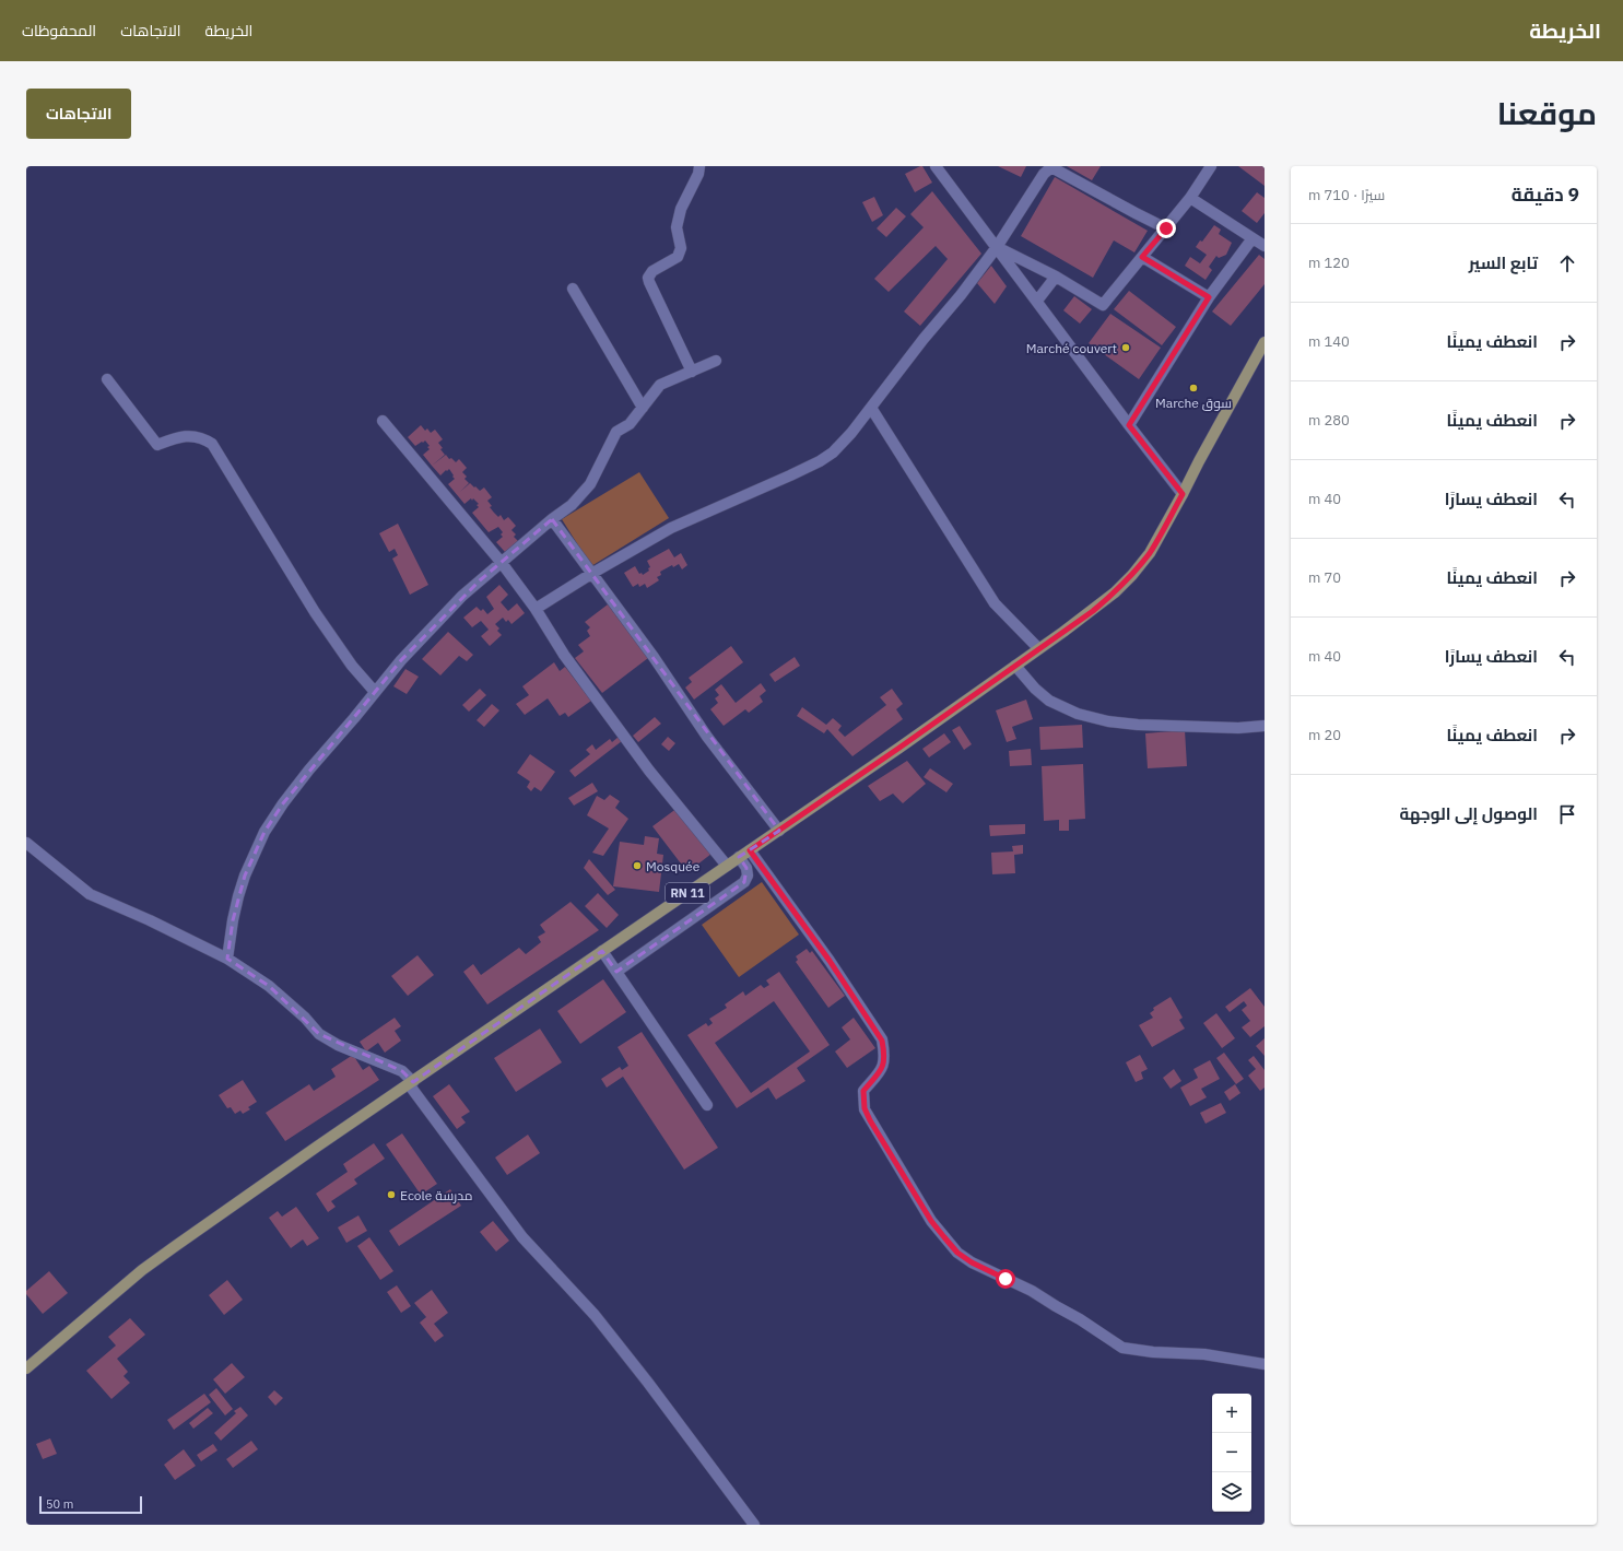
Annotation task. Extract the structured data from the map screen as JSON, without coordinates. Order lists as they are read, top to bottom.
{
  "streets": {
    "main road": ["RN 11"]
  },
  "places": [
    "Marché couvert",
    "Marche سوق",
    "Mosquée",
    "Ecole مدرسة"
  ],
  "scale_bar": "50 m",
  "page": {
    "header": "الخريطة",
    "nav": ["الخريطة", "الاتجاهات", "المحفوظات"],
    "title": "موقعنا",
    "buttons": "الاتجاهات",
    "heading": ["9 دقيقة", "سيرًا · 710 m"],
    "list": [
      ["تابع السير", "120 m"],
      ["انعطف يمينًا", "140 m"],
      ["انعطف يمينًا", "280 m"],
      ["انعطف يسارًا", "40 m"],
      ["انعطف يمينًا", "70 m"],
      ["انعطف يسارًا", "40 m"],
      ["انعطف يمينًا", "20 m"],
      "الوصول إلى الوجهة"
    ],
    "map_buttons": ["+", "−"],
    "scale": "50 m"
  }
}
